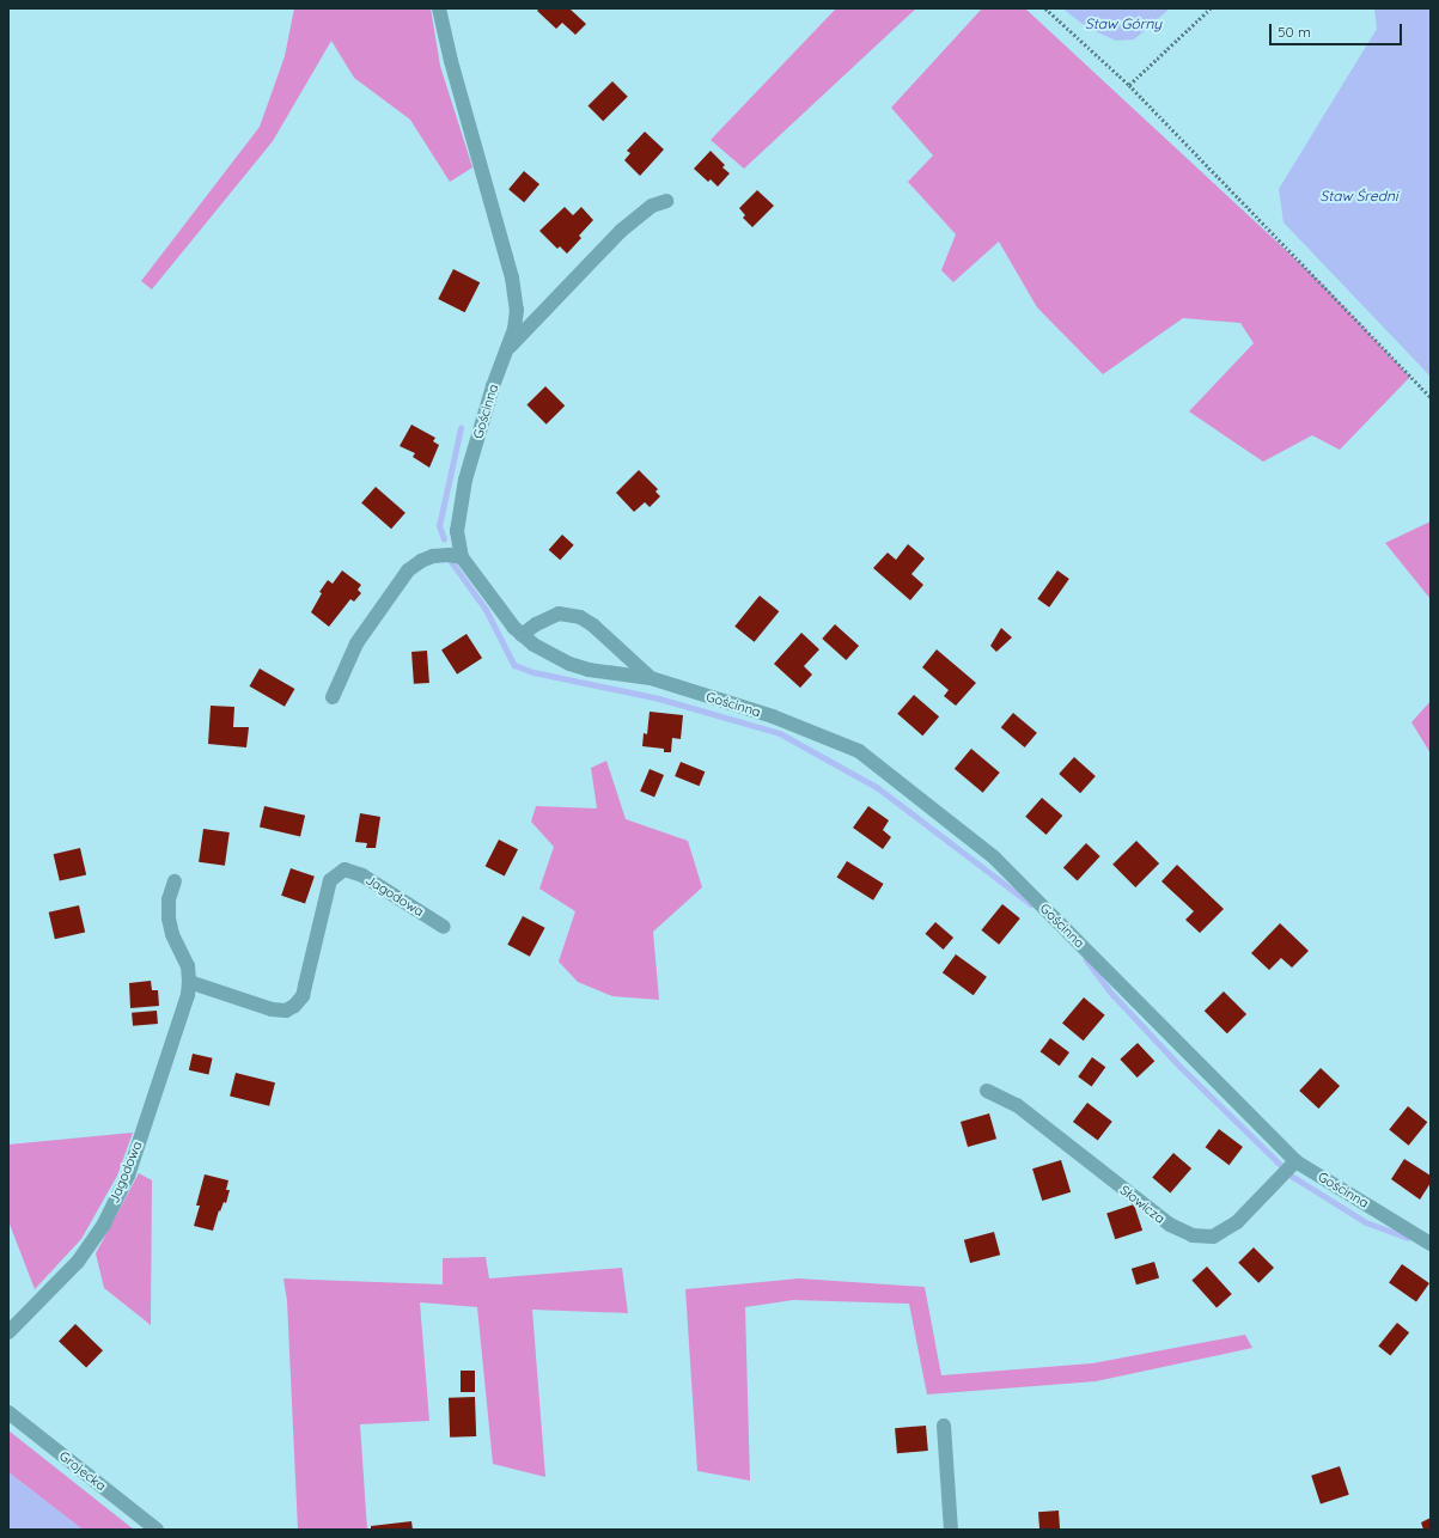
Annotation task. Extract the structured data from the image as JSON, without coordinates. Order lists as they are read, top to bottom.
{
  "streets": {
    "street": [
      "Gościnna",
      "Jagodowa",
      "Słowicza",
      "Grojecka"
    ]
  },
  "crossings": [
    ["Gościnna", "Słowicza"]
  ],
  "water": ["Staw Górny", "Staw Średni"],
  "scale_bar": "50 m"
}
